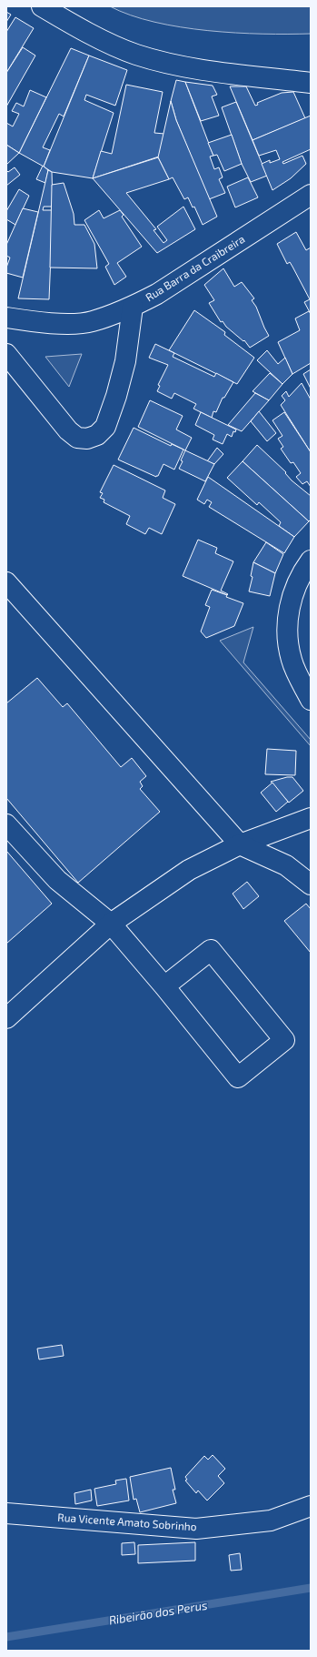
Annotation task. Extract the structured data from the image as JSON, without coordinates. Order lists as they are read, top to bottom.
{
  "streets": {
    "street": ["Rua Barra da Craibreira", "Rua Vicente Amato Sobrinho"]
  },
  "water": ["Ribeirão dos Perus"]
}
